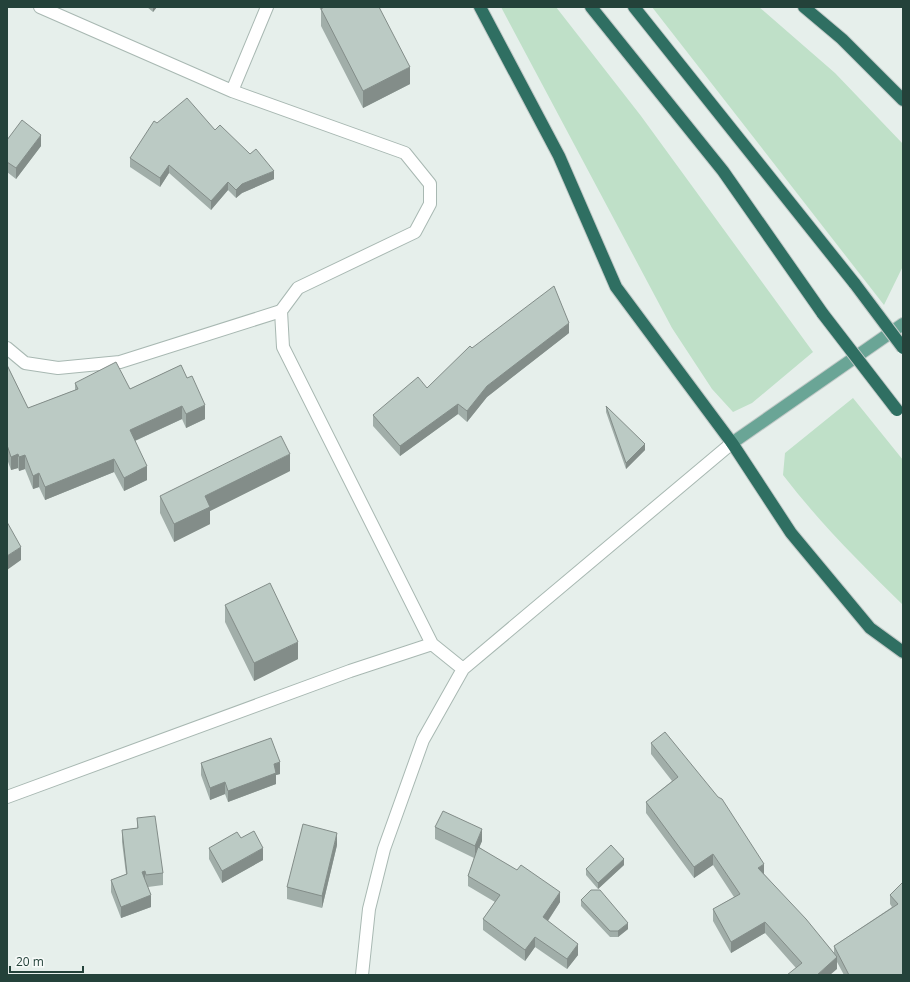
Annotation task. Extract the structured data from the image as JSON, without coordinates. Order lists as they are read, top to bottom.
{
  "scale_bar": "20 m"
}
